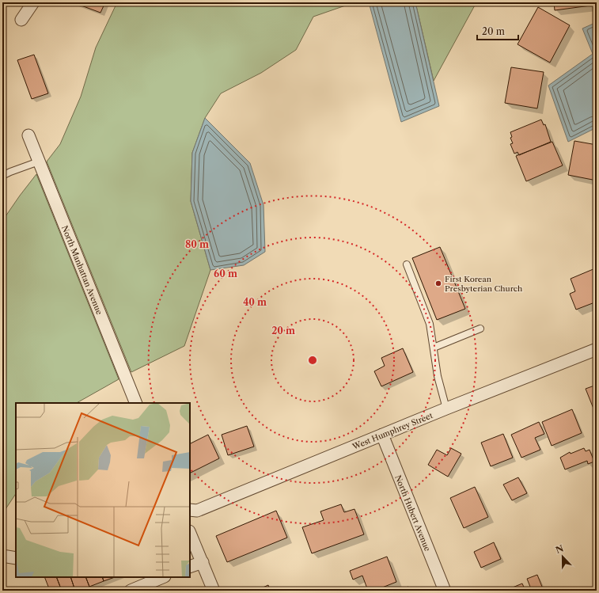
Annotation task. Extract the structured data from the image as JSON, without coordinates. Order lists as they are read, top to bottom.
{
  "streets": {
    "street": ["North Manhattan Avenue", "West Humphrey Street", "North Hubert Avenue"]
  },
  "crossings": [
    ["West Humphrey Street", "North Hubert Avenue"]
  ],
  "places": ["First Korean Presbyterian Church"],
  "scale_bar": "20 m",
  "north": "top",
  "rings": [
    "80 m",
    "60 m",
    "40 m",
    "20 m"
  ]
}
